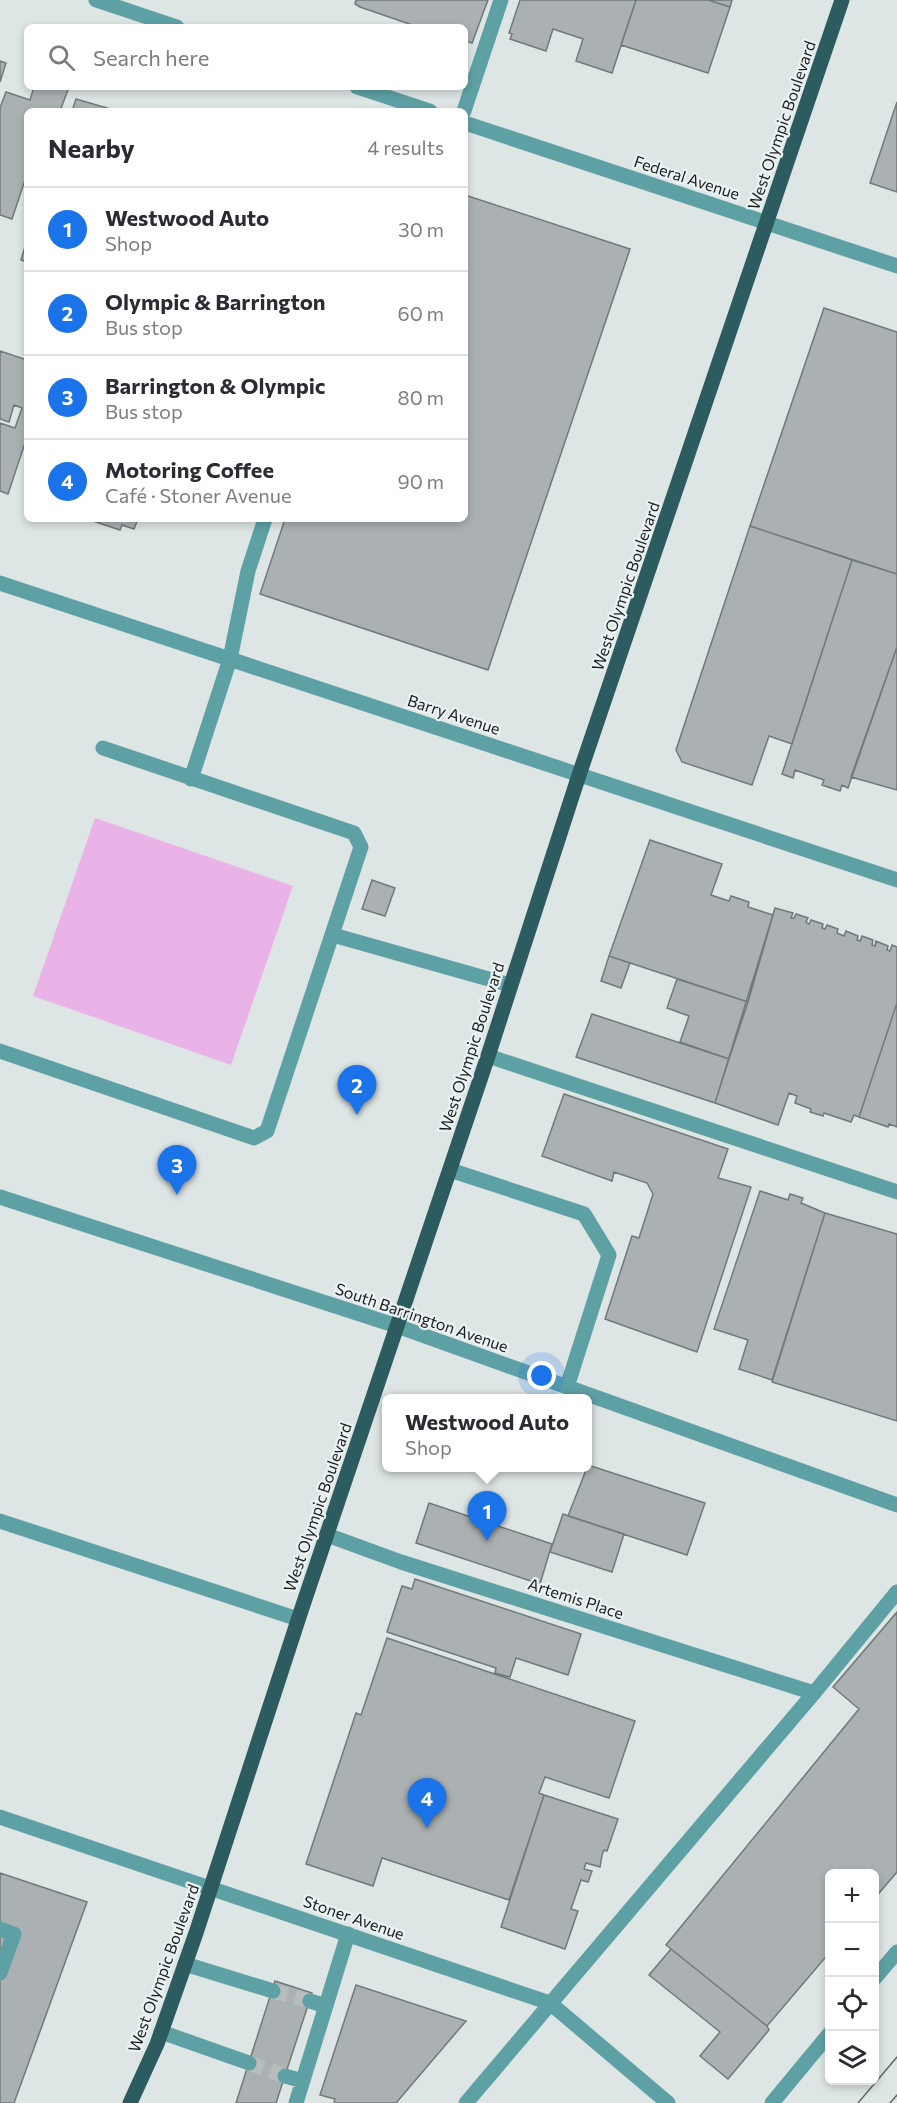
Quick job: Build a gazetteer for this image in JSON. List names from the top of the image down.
{
  "streets": {
    "main road": ["West Olympic Boulevard"],
    "street": [
      "Federal Avenue",
      "Barry Avenue",
      "South Barrington Avenue",
      "Artemis Place",
      "Stoner Avenue"
    ]
  },
  "crossings": [
    ["West Olympic Boulevard", "Federal Avenue"],
    ["West Olympic Boulevard", "Barry Avenue"],
    ["West Olympic Boulevard", "South Barrington Avenue"],
    ["West Olympic Boulevard", "Artemis Place"],
    ["West Olympic Boulevard", "Stoner Avenue"]
  ],
  "page": {
    "search": "Search here",
    "heading": ["Nearby", "4 results"],
    "list": [
      {
        "mark": "1",
        "name": "Westwood Auto",
        "note": "Shop",
        "value": "30 m"
      },
      {
        "mark": "2",
        "name": "Olympic & Barrington",
        "note": "Bus stop",
        "value": "60 m"
      },
      {
        "mark": "3",
        "name": "Barrington & Olympic",
        "note": "Bus stop",
        "value": "80 m"
      },
      {
        "mark": "4",
        "name": "Motoring Coffee",
        "note": "Café · Stoner Avenue",
        "value": "90 m"
      }
    ],
    "pins": [
      "2",
      "3",
      "1",
      "4"
    ],
    "popup": ["Westwood Auto", "Shop"],
    "map_buttons": ["+", "−"]
  }
}
